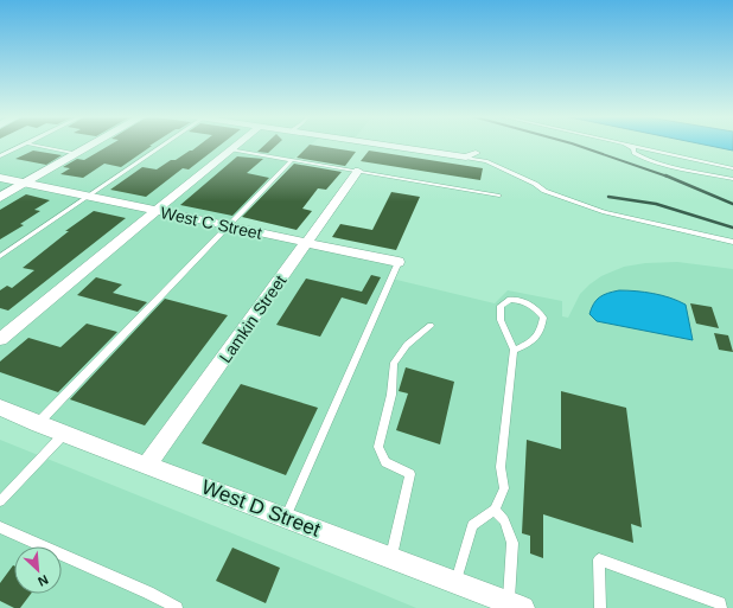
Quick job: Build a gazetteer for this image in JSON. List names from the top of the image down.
{
  "streets": {
    "street": ["West C Street", "Lamkin Street", "West D Street"]
  },
  "crossings": [
    ["West C Street", "Lamkin Street"],
    ["Lamkin Street", "West D Street"]
  ],
  "north": "bottom right"
}
